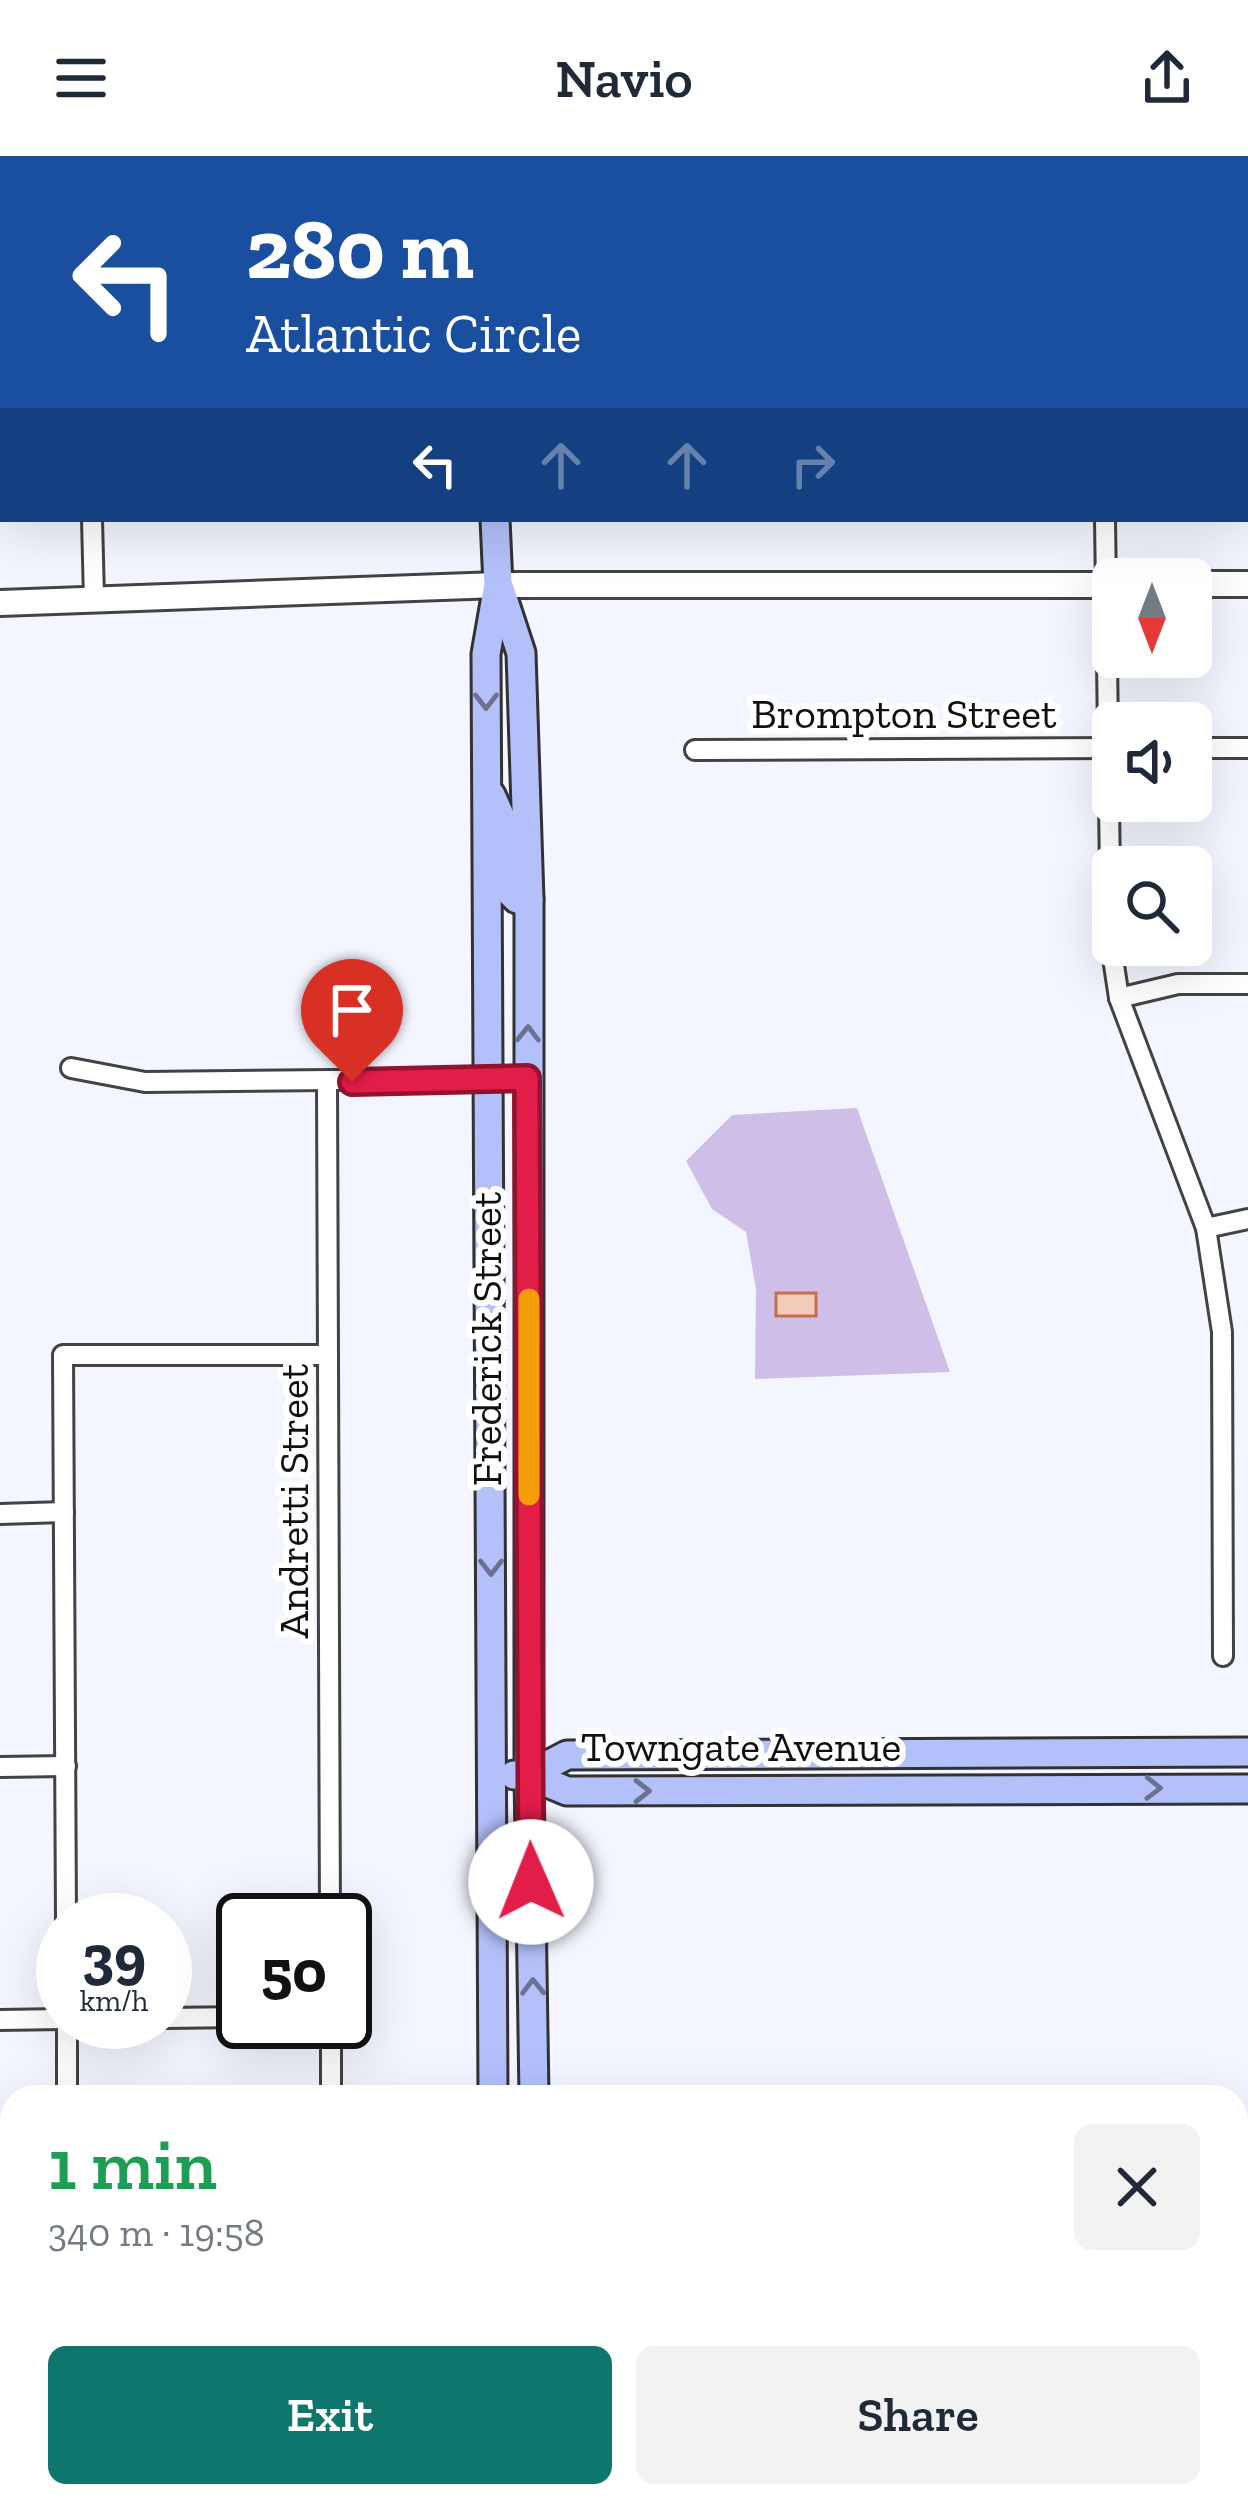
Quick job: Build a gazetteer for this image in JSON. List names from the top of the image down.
{
  "streets": {
    "main road": ["Frederick Street", "Towngate Avenue"],
    "street": ["Brompton Street", "Andretti Street"]
  },
  "crossings": [
    ["Frederick Street", "Towngate Avenue"]
  ],
  "north": "bottom",
  "page": {
    "header": "Navio",
    "turn": ["280 m", "Atlantic Circle"],
    "speed": "39 km/h",
    "limit": "50",
    "heading": ["1 min", "340 m · 19:58"],
    "buttons": ["Exit", "Share"]
  }
}
